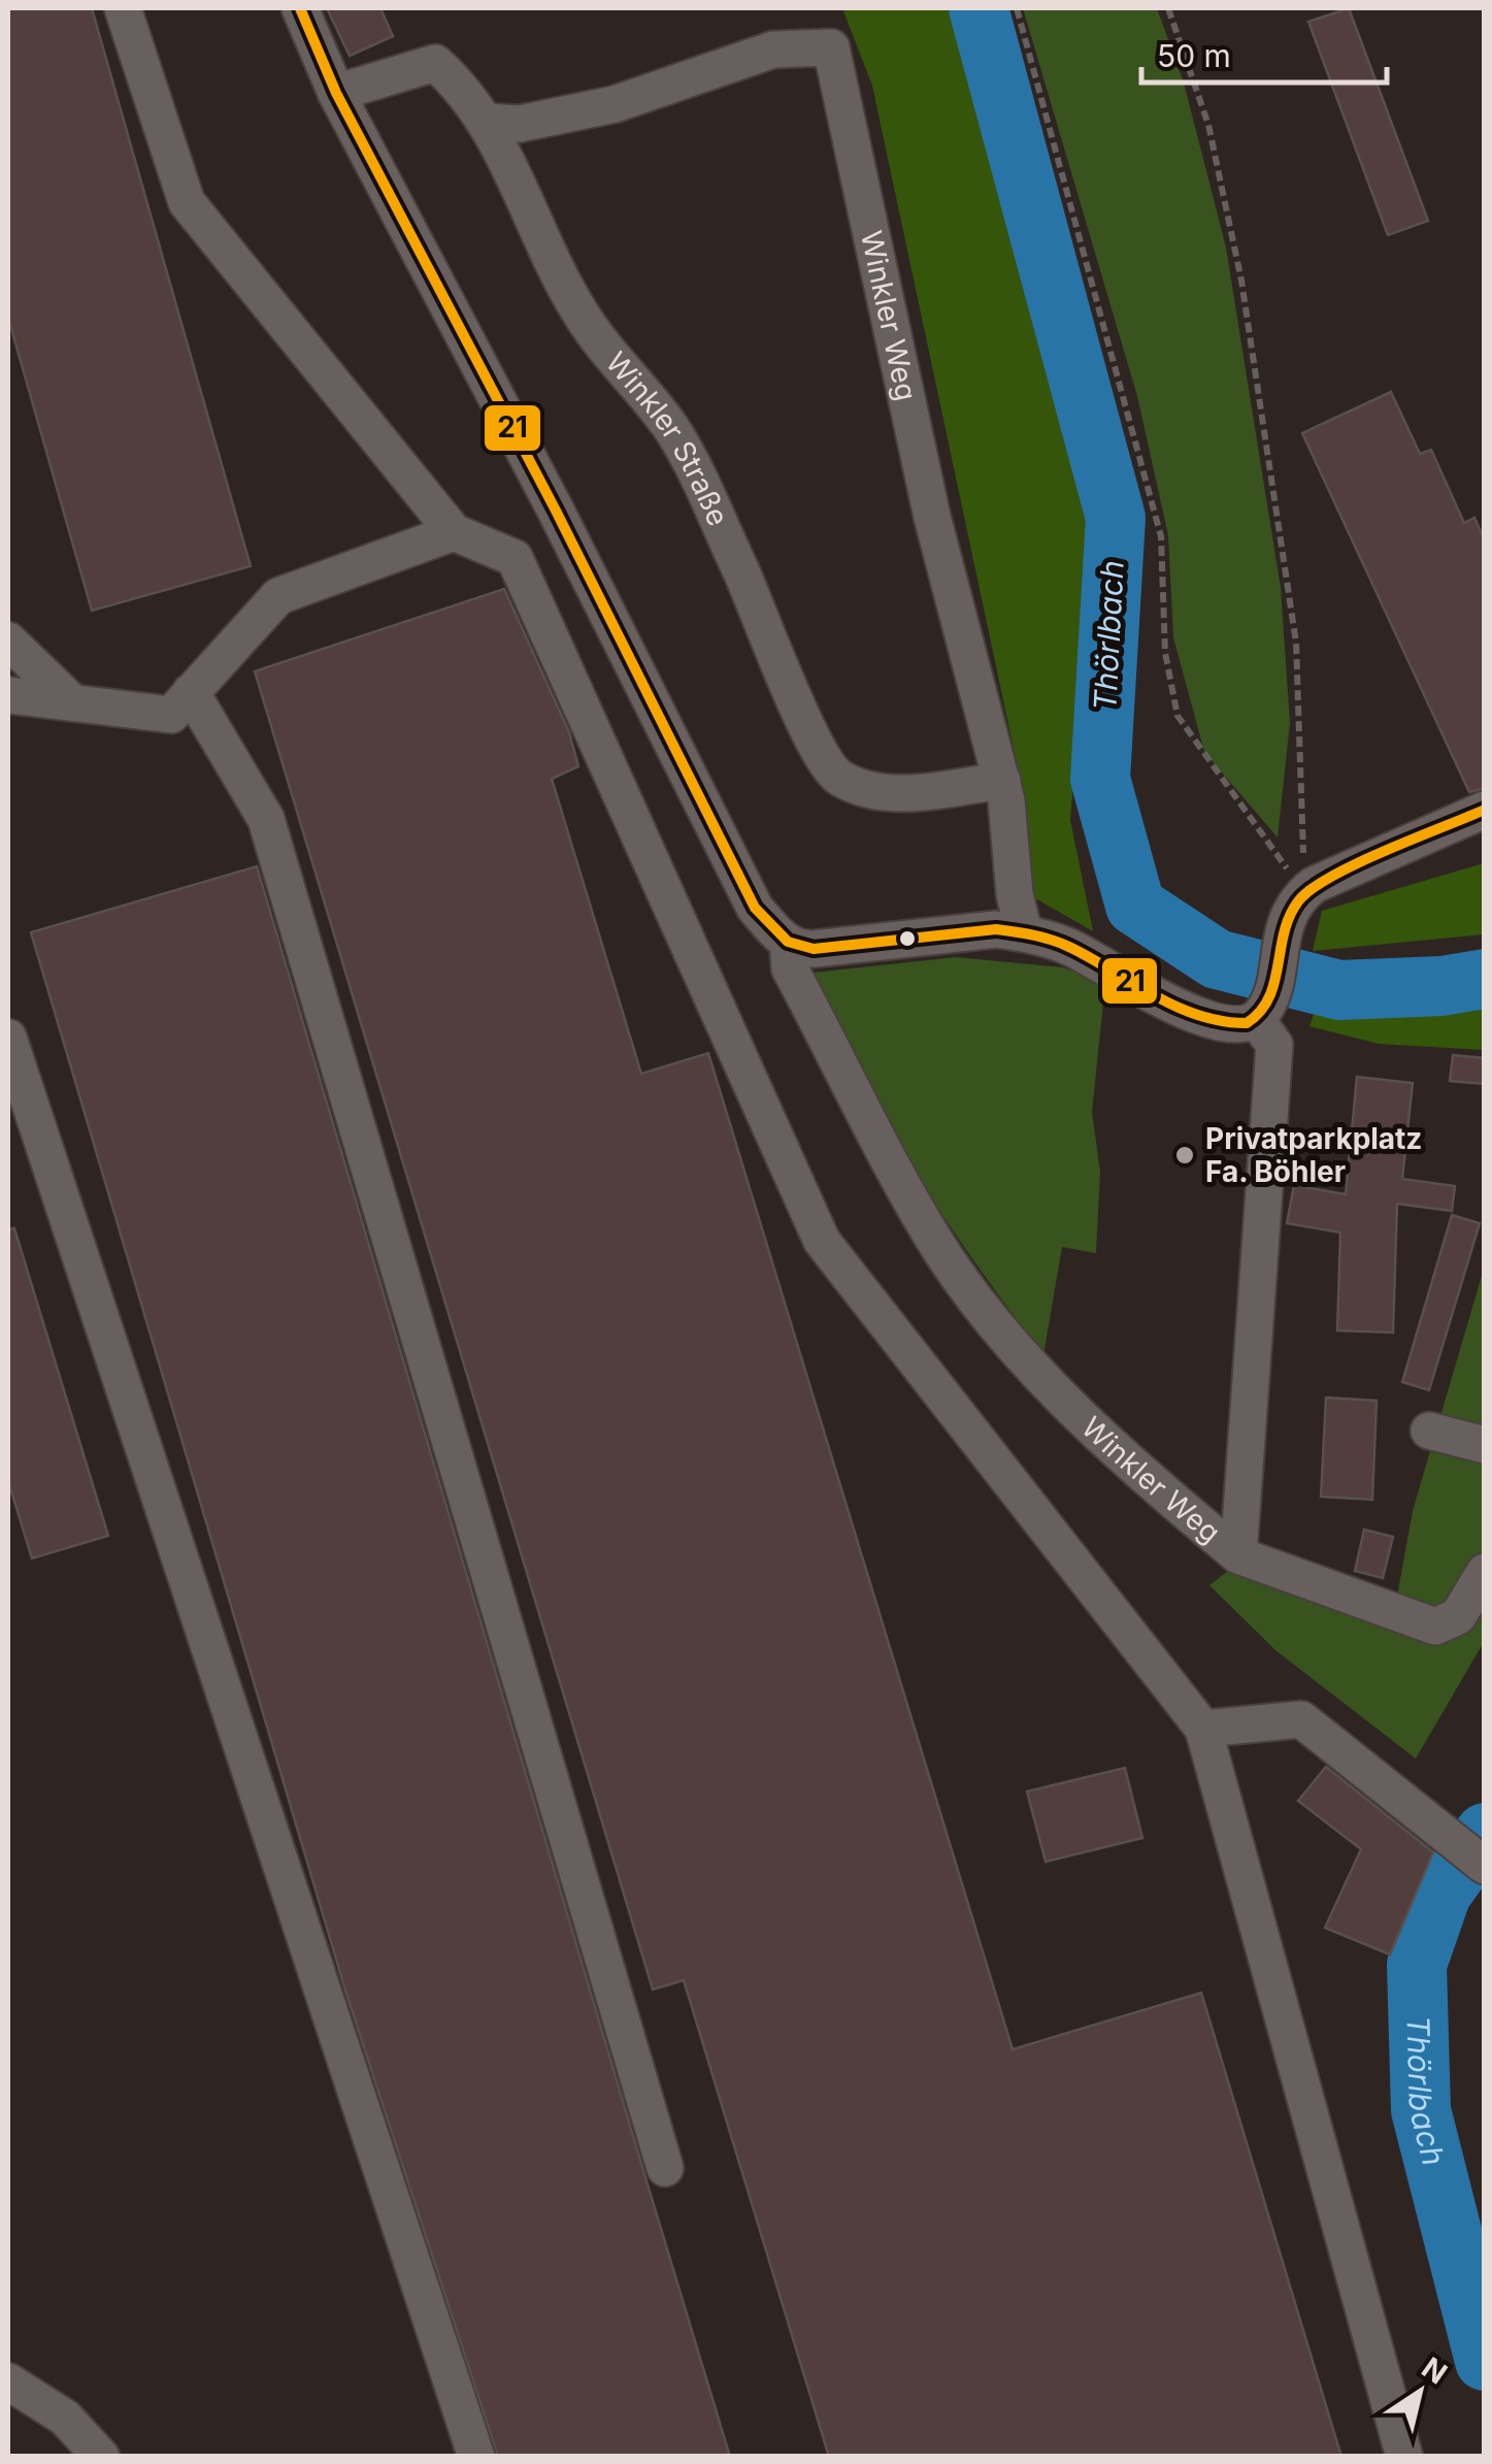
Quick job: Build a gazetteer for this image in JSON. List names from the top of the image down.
{
  "streets": {
    "street": ["Winkler Weg", "Winkler Straße"]
  },
  "crossings": [
    ["Winkler Weg", "Winkler Straße"]
  ],
  "water": ["Thörlbach"],
  "places": ["Privatparkplatz Fa. Böhler"],
  "lines": ["transit line 21"],
  "scale_bar": "50 m",
  "north": "top right"
}
